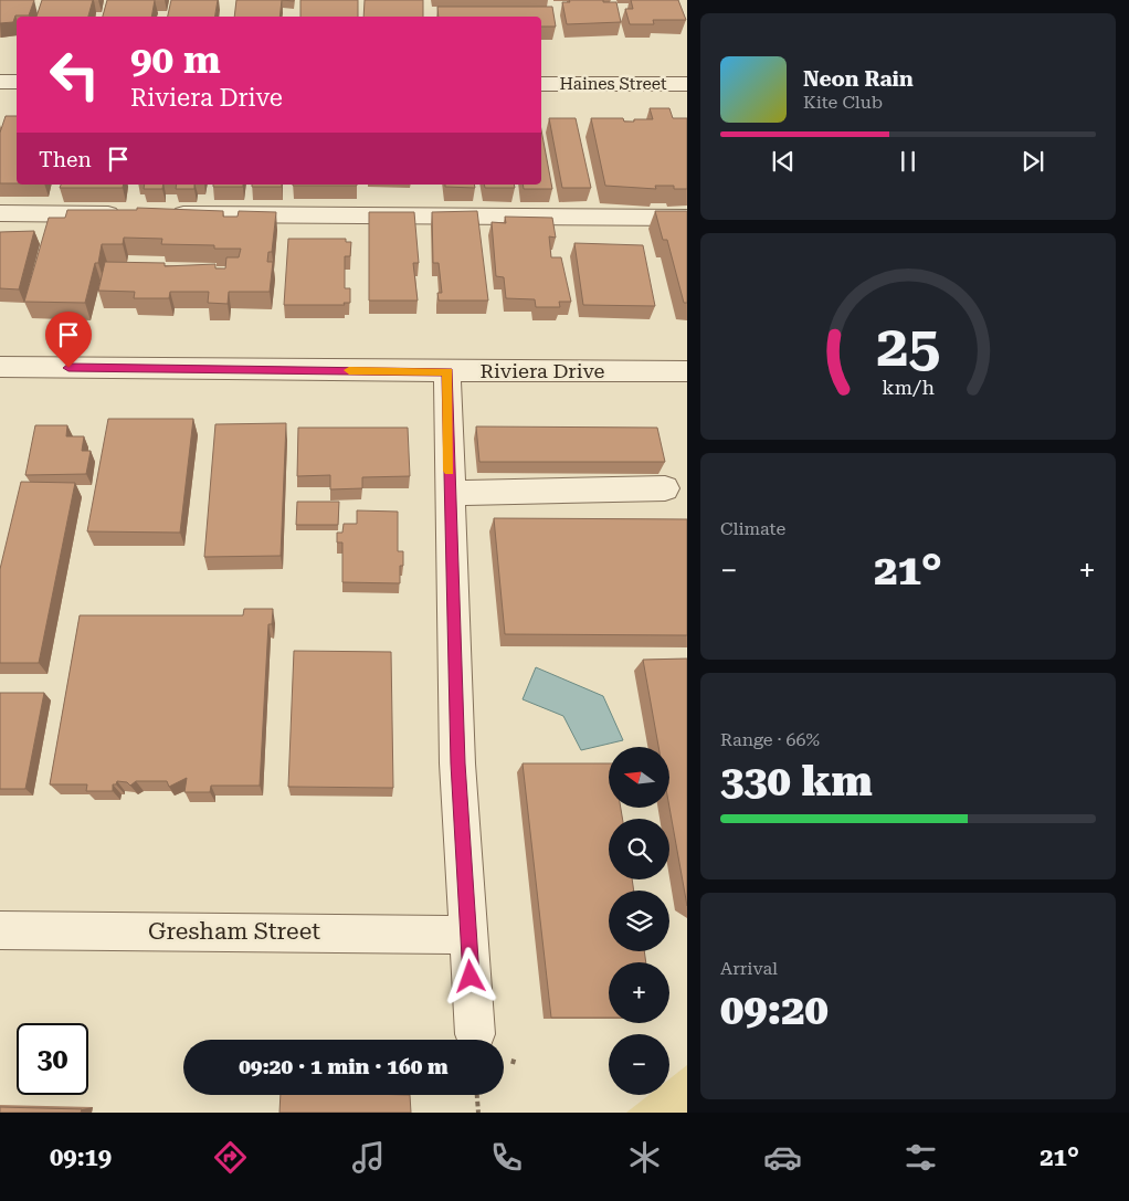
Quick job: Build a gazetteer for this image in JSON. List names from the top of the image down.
{
  "streets": {
    "street": ["Haines Street", "Riviera Drive", "Gresham Street"]
  },
  "north": "left",
  "page": {
    "turn": ["90 m", "Riviera Drive"],
    "song": ["Neon Rain", "Kite Club"],
    "then": "Then",
    "tile": [
      "Climate",
      ["Range · 66%", "330 km"],
      ["Arrival", "09:20"]
    ],
    "heat": ["−", "21°", "+"],
    "map_buttons": ["+", "−"],
    "limit": "30",
    "trip": "09:20 · 1 min · 160 m",
    "tabs": ["09:19", "21°"],
    "gauge": ["25", "km/h"]
  }
}
